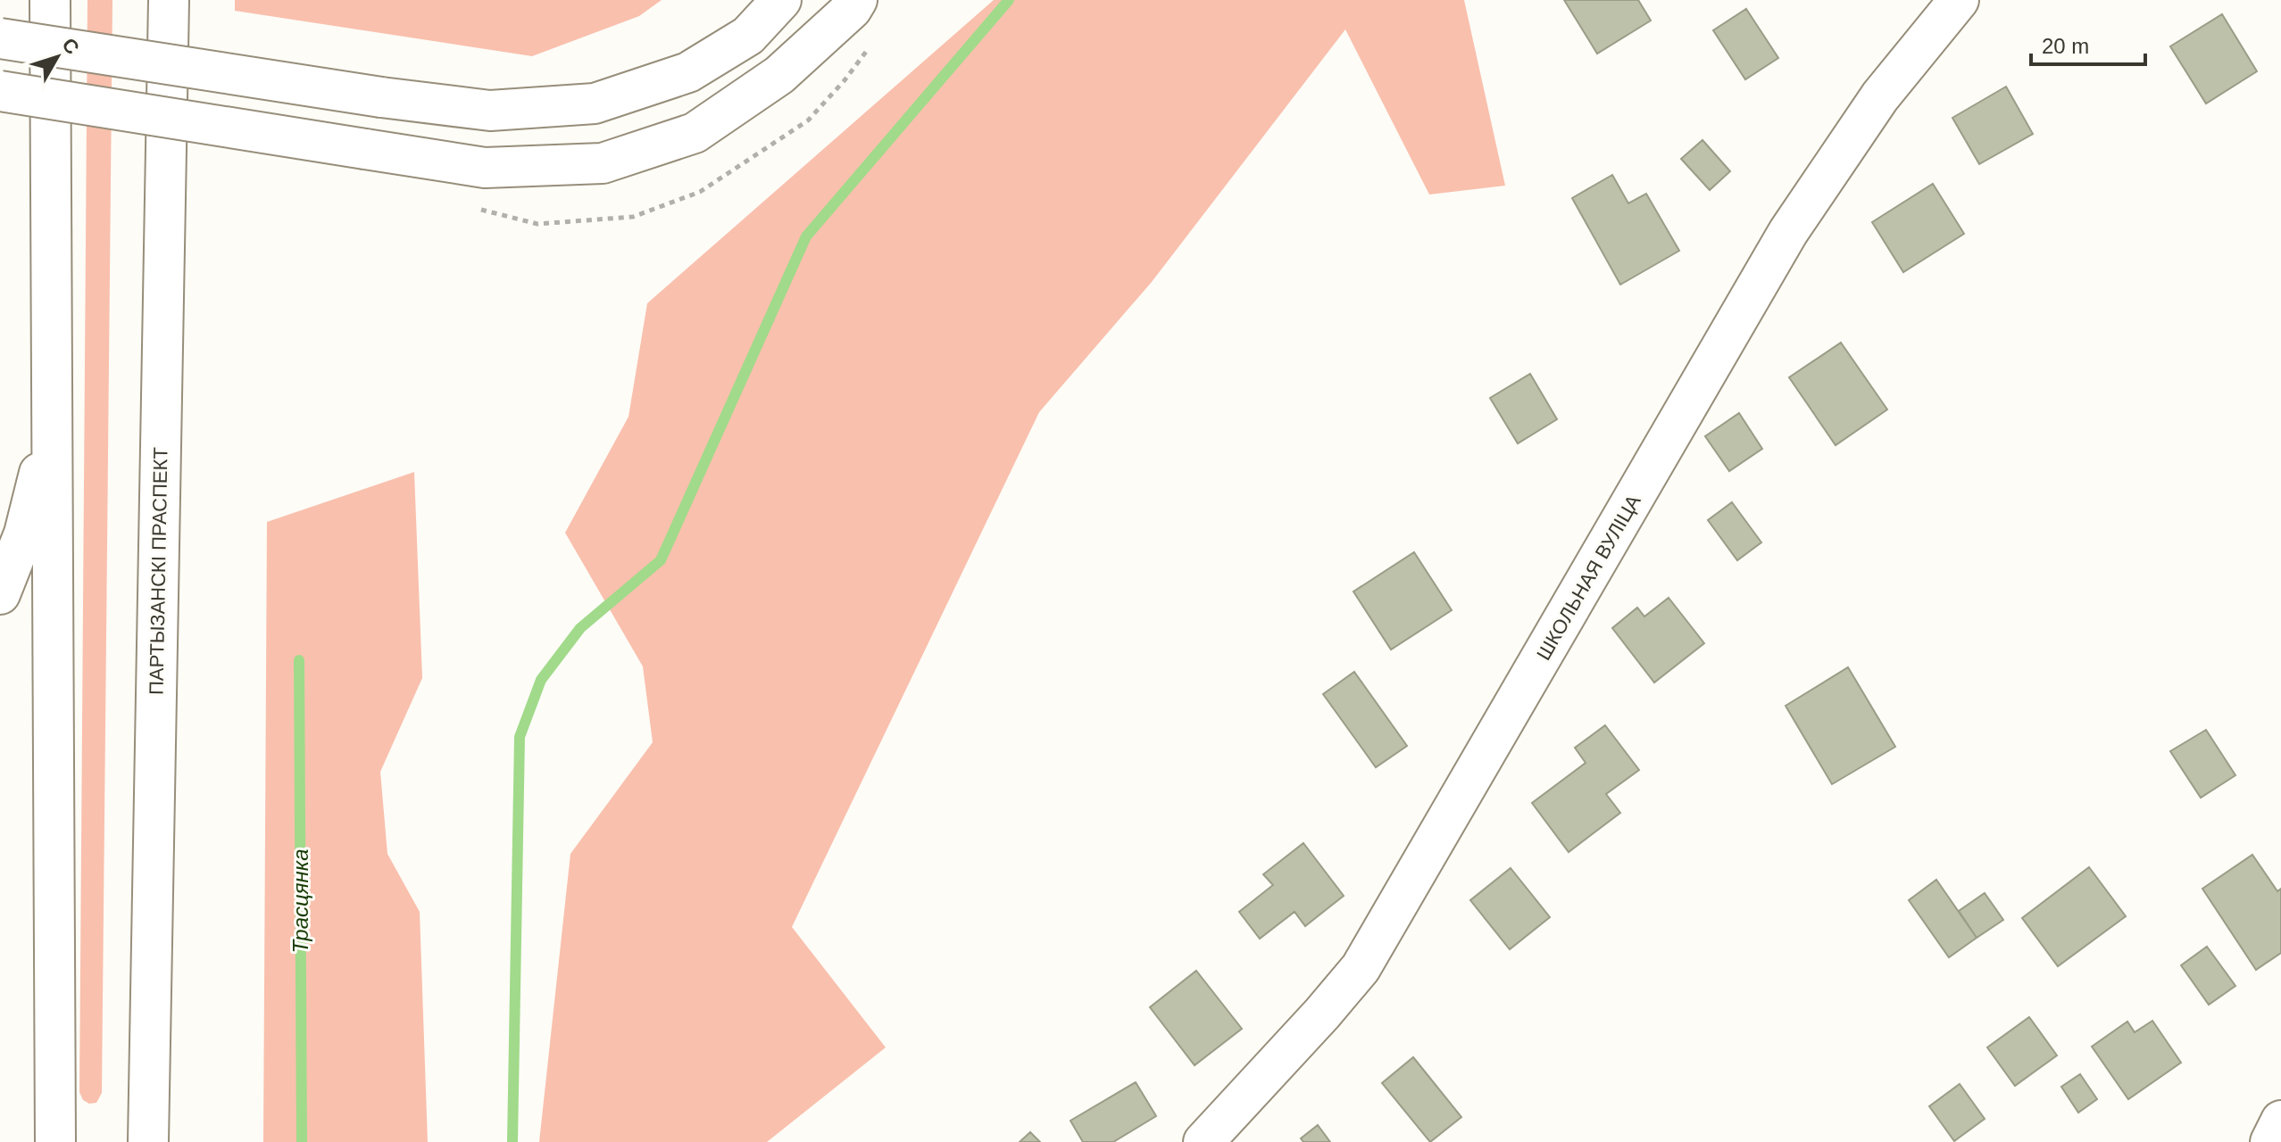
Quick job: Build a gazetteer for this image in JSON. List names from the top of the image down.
{
  "streets": {
    "main road": ["ПАРТЫЗАНСКІ ПРАСПЕКТ", "ШКОЛЬНАЯ ВУЛІЦА"]
  },
  "water": ["Трасцянка"],
  "scale_bar": "20 m",
  "north": "top right"
}
